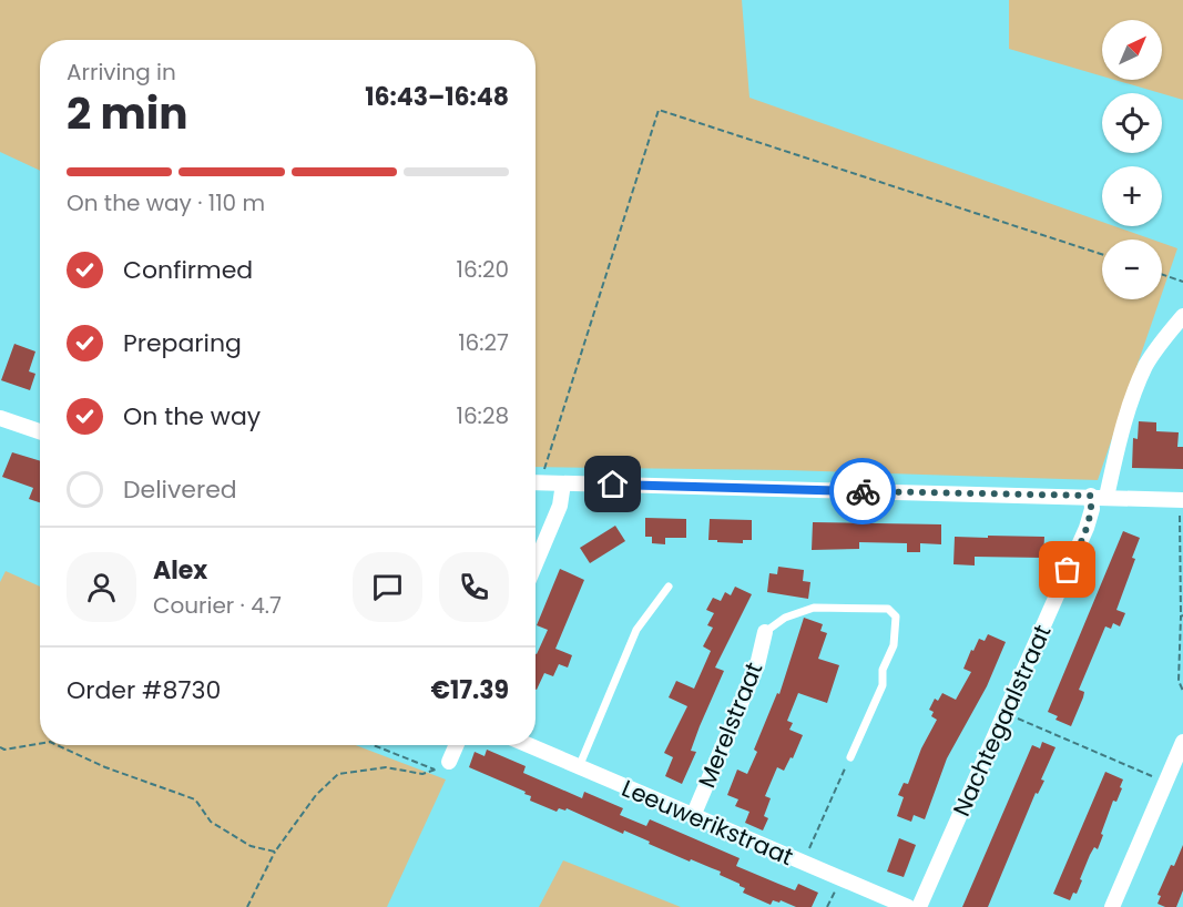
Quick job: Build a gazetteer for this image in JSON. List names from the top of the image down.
{
  "streets": {
    "street": ["Nachtegaalstraat", "Merelstraat", "Leeuwerikstraat"]
  },
  "crossings": [
    ["Merelstraat", "Leeuwerikstraat"]
  ],
  "north": "top right",
  "page": {
    "map_buttons": ["+", "−"],
    "heading": ["2 min", "Arriving in", "16:43–16:48"],
    "panel": [
      "Alex",
      "Courier · 4.7",
      "Order #8730",
      "€17.39"
    ],
    "bar": "On the way · 110 m",
    "list": [
      ["Confirmed", "16:20"],
      ["Preparing", "16:27"],
      ["On the way", "16:28"],
      "Delivered"
    ]
  }
}
